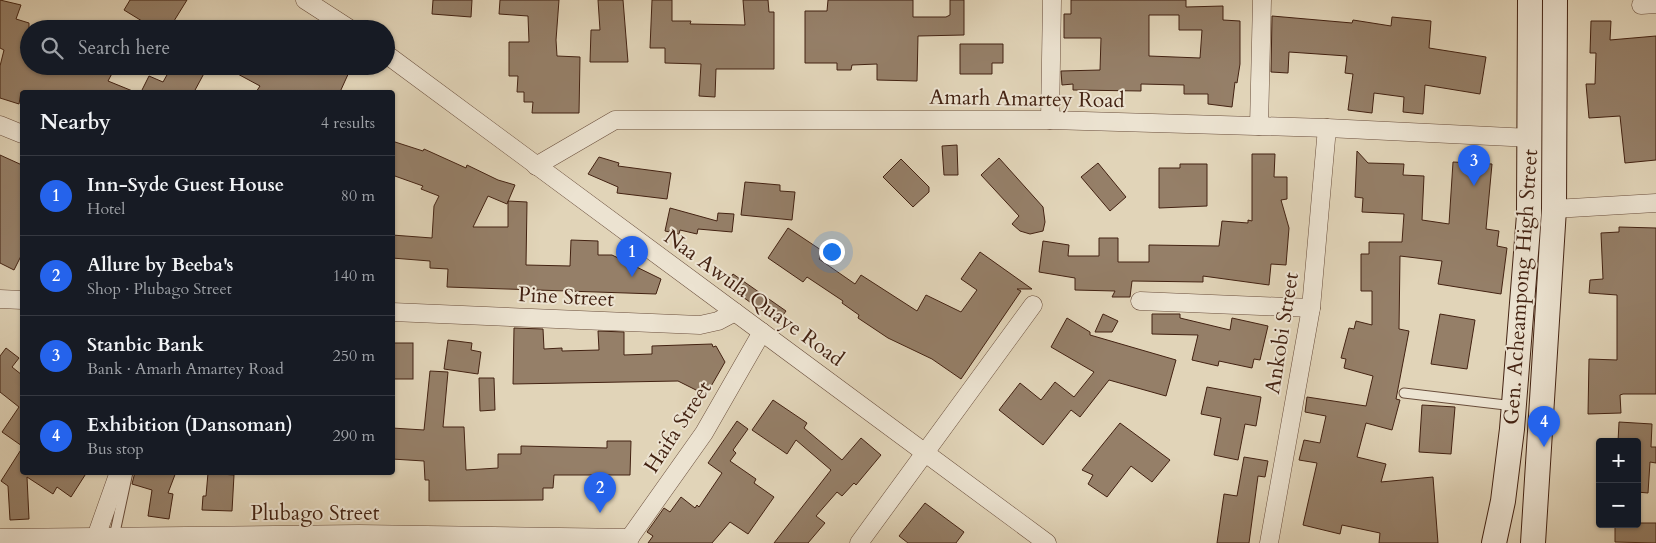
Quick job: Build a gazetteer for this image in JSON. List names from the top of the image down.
{
  "streets": {
    "main road": ["Gen. Acheampong High Street"],
    "street": [
      "Amarh Amartey Road",
      "Pine Street",
      "Naa Awula Quaye Road",
      "Ankobi Street",
      "Haifa Street",
      "Plubago Street"
    ]
  },
  "crossings": [
    ["Amarh Amartey Road", "Gen. Acheampong High Street"],
    ["Amarh Amartey Road", "Naa Awula Quaye Road"],
    ["Amarh Amartey Road", "Ankobi Street"],
    ["Pine Street", "Naa Awula Quaye Road"],
    ["Naa Awula Quaye Road", "Haifa Street"],
    ["Haifa Street", "Plubago Street"]
  ],
  "page": {
    "search": "Search here",
    "heading": ["Nearby", "4 results"],
    "pins": [
      "3",
      "1",
      "4",
      "2"
    ],
    "list": [
      {
        "mark": "1",
        "name": "Inn-Syde Guest House",
        "note": "Hotel",
        "value": "80 m"
      },
      {
        "mark": "2",
        "name": "Allure by Beeba's",
        "note": "Shop · Plubago Street",
        "value": "140 m"
      },
      {
        "mark": "3",
        "name": "Stanbic Bank",
        "note": "Bank · Amarh Amartey Road",
        "value": "250 m"
      },
      {
        "mark": "4",
        "name": "Exhibition (Dansoman)",
        "note": "Bus stop",
        "value": "290 m"
      }
    ],
    "map_buttons": ["+", "−"]
  }
}
